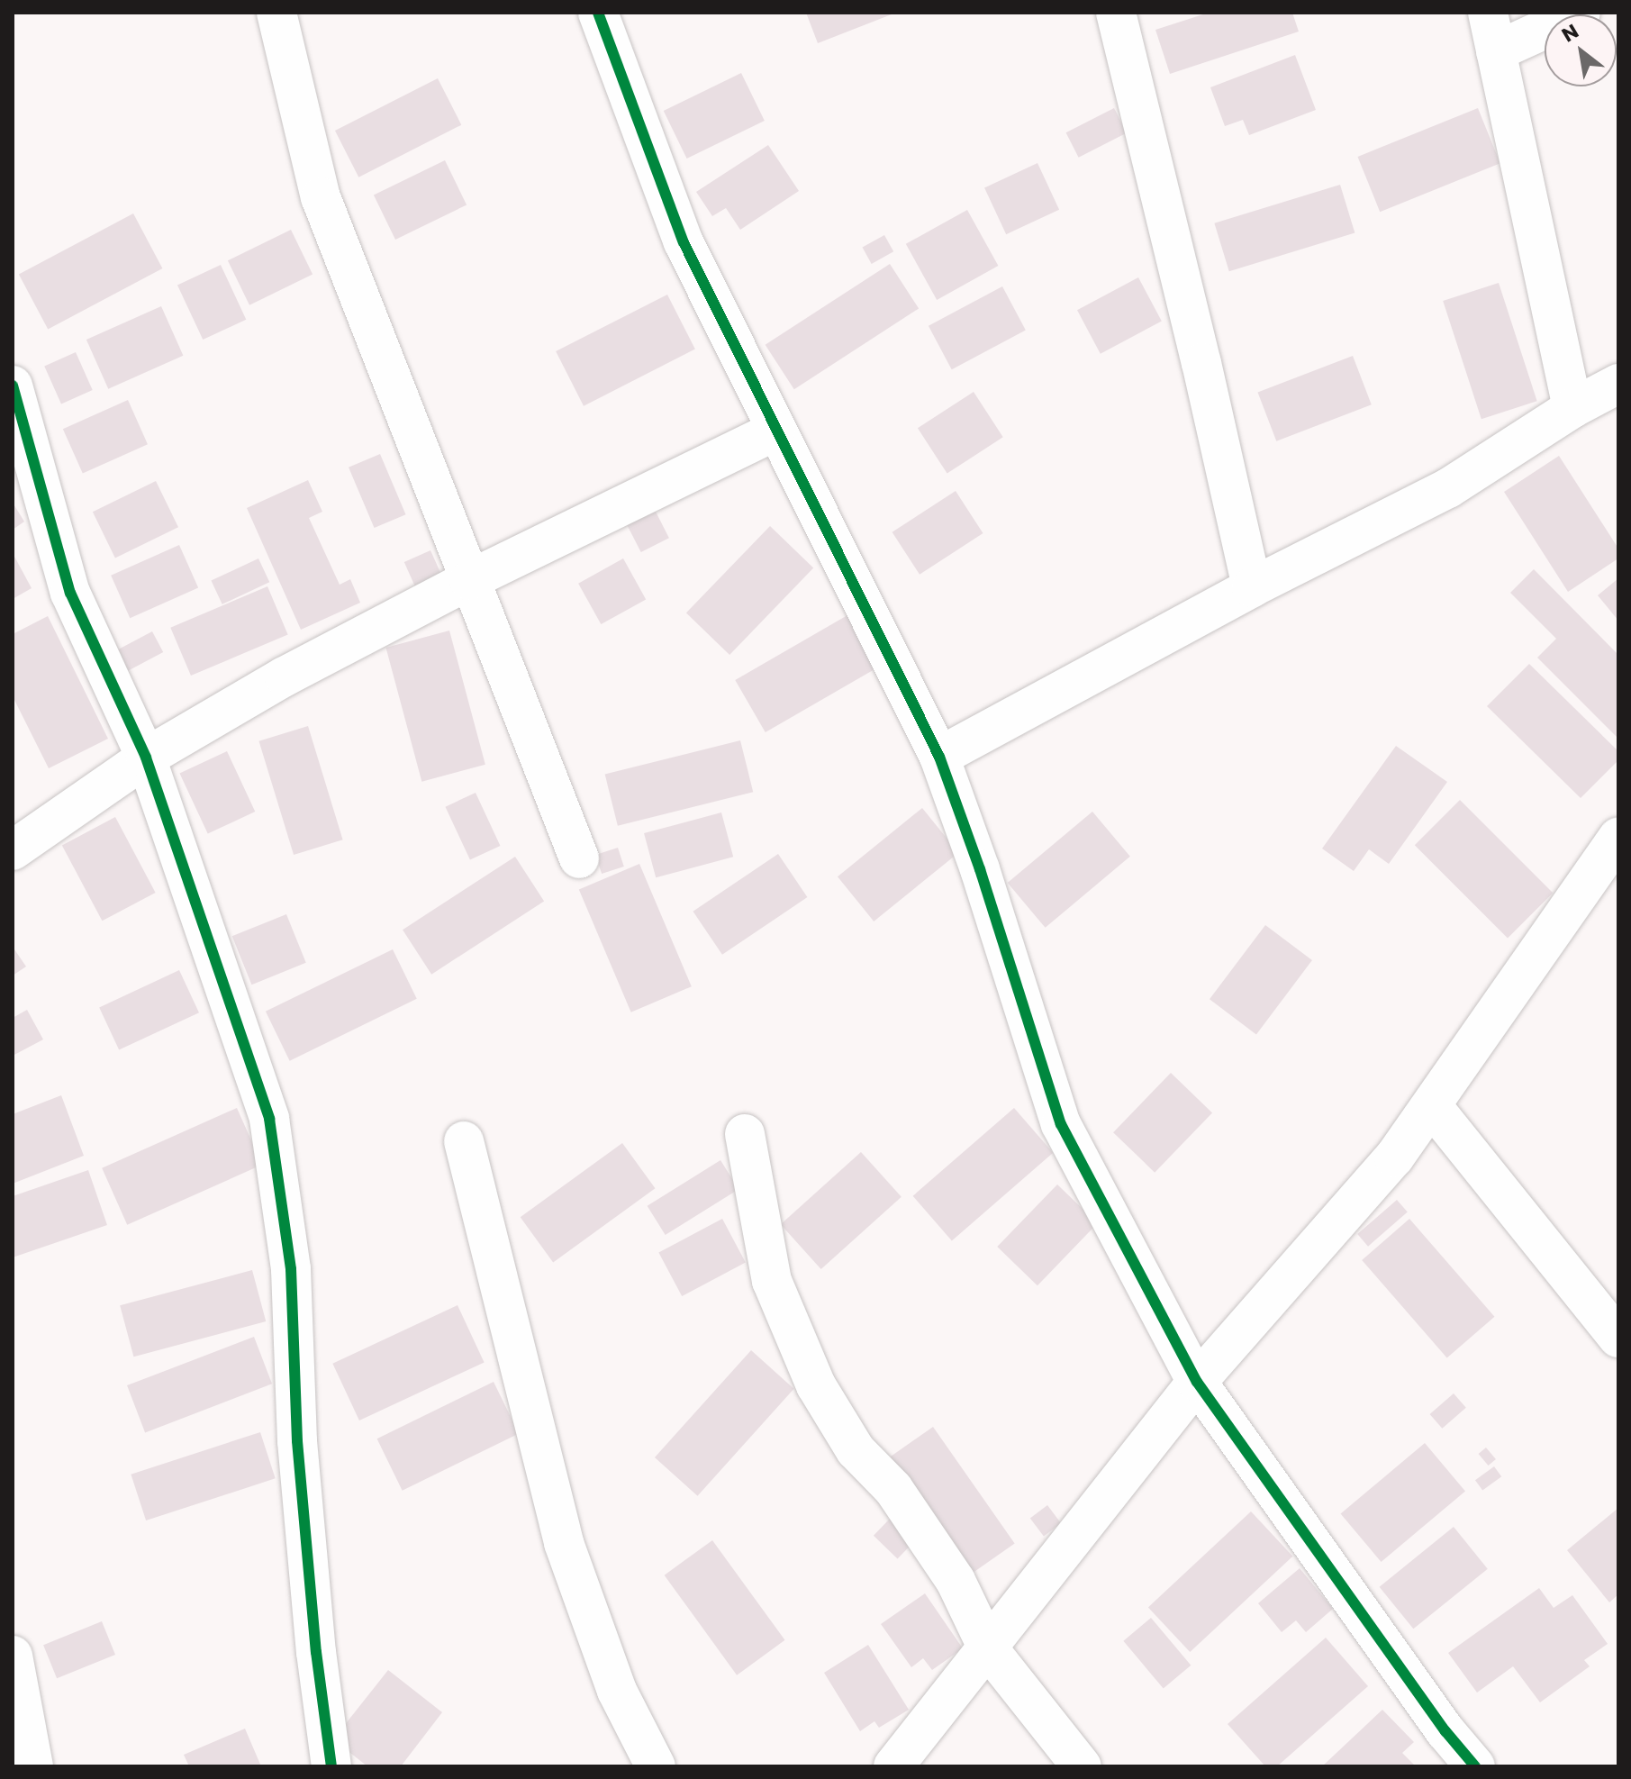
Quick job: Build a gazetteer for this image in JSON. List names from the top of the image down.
{
  "north": "top left"
}
